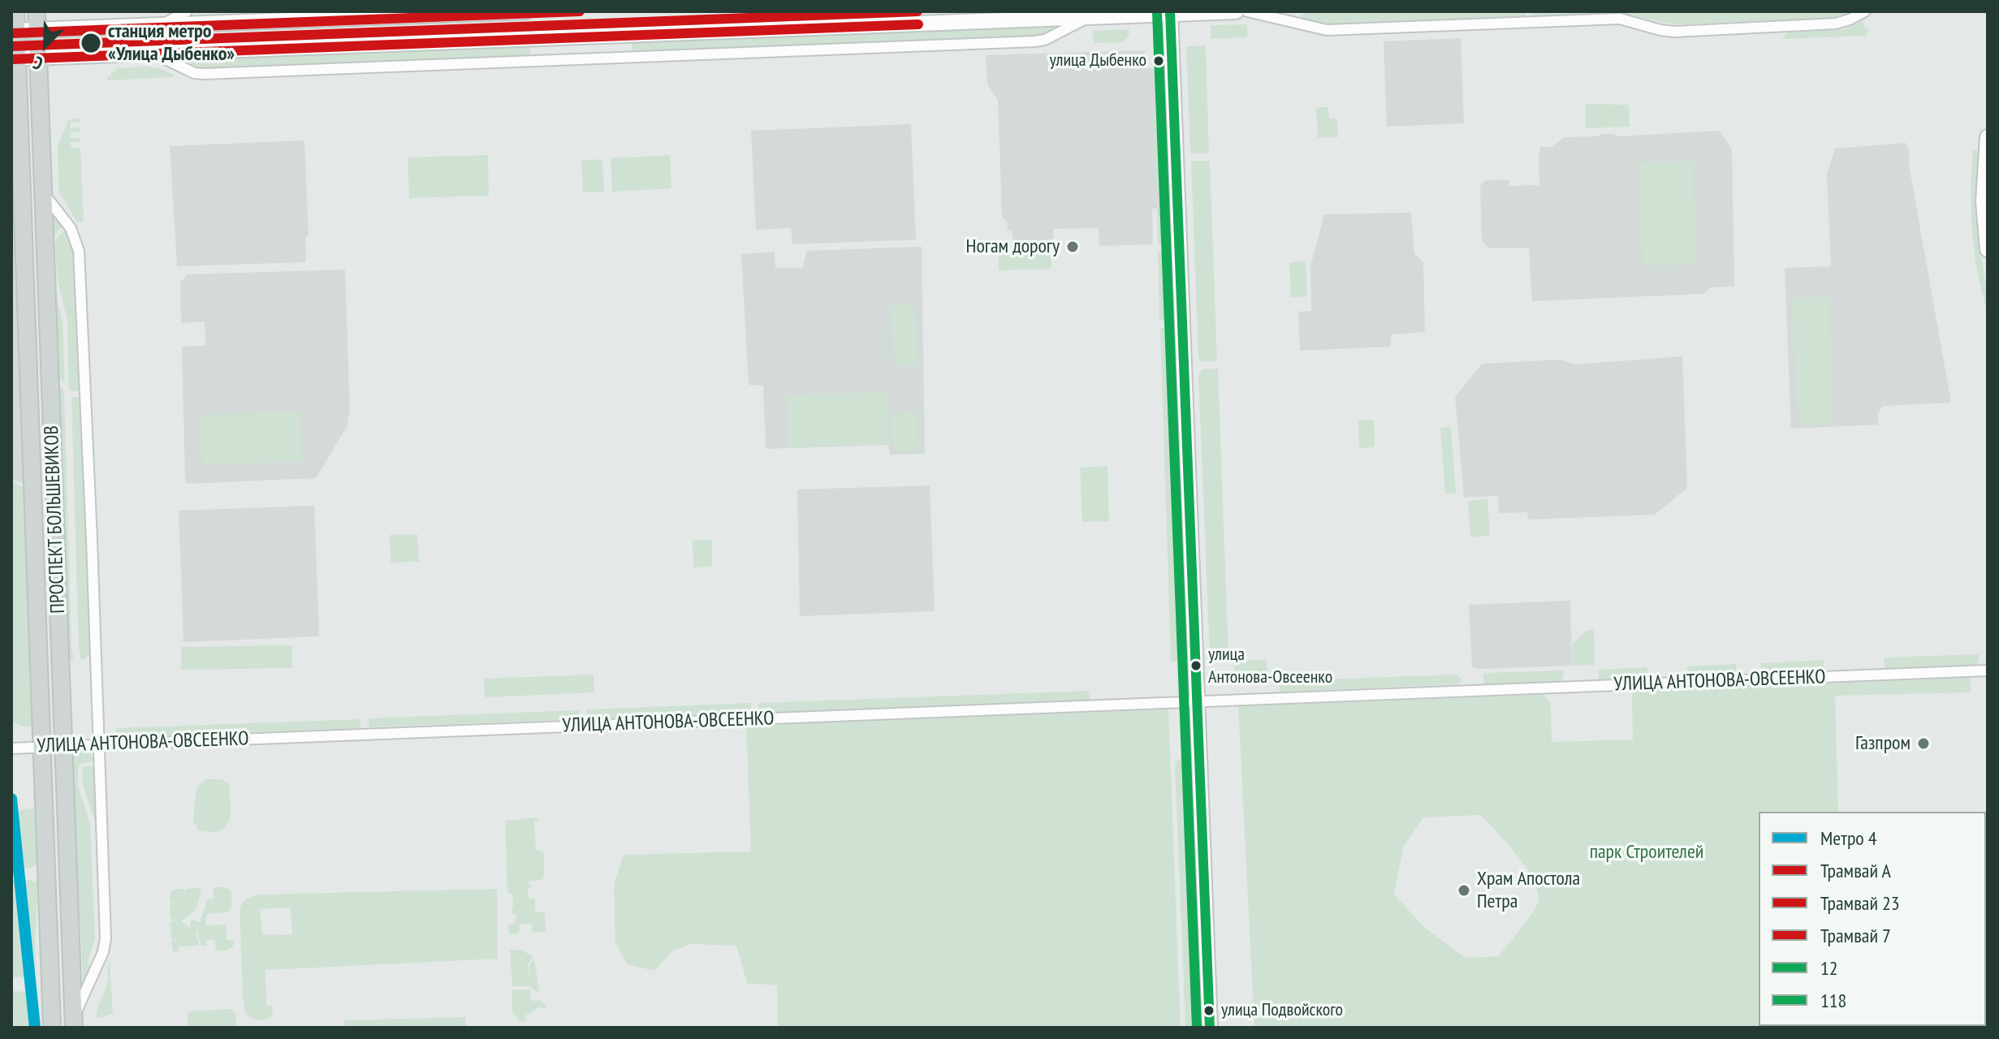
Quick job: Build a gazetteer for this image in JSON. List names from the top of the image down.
{
  "streets": {
    "main road": ["ПРОСПЕКТ БОЛЬШЕВИКОВ"],
    "street": ["УЛИЦА АНТОНОВА-ОВСЕЕНКО"]
  },
  "crossings": [
    ["ПРОСПЕКТ БОЛЬШЕВИКОВ", "УЛИЦА АНТОНОВА-ОВСЕЕНКО"]
  ],
  "parks": ["парк Строителей"],
  "places": [
    "станция метро «Улица Дыбенко»",
    "улица Дыбенко",
    "Ногам дорогу",
    "улица Антонова-Овсеенко",
    "Газпром",
    "Храм Апостола Петра",
    "улица Подвойского"
  ],
  "lines": [
    "tram line А",
    "tram line 7",
    "transit line 12",
    "transit line 118",
    "tram line 23",
    "metro line 4"
  ],
  "legend": [
    "Метро 4",
    "Трамвай А",
    "Трамвай 23",
    "Трамвай 7",
    "12",
    "118"
  ],
  "north": "bottom left"
}
